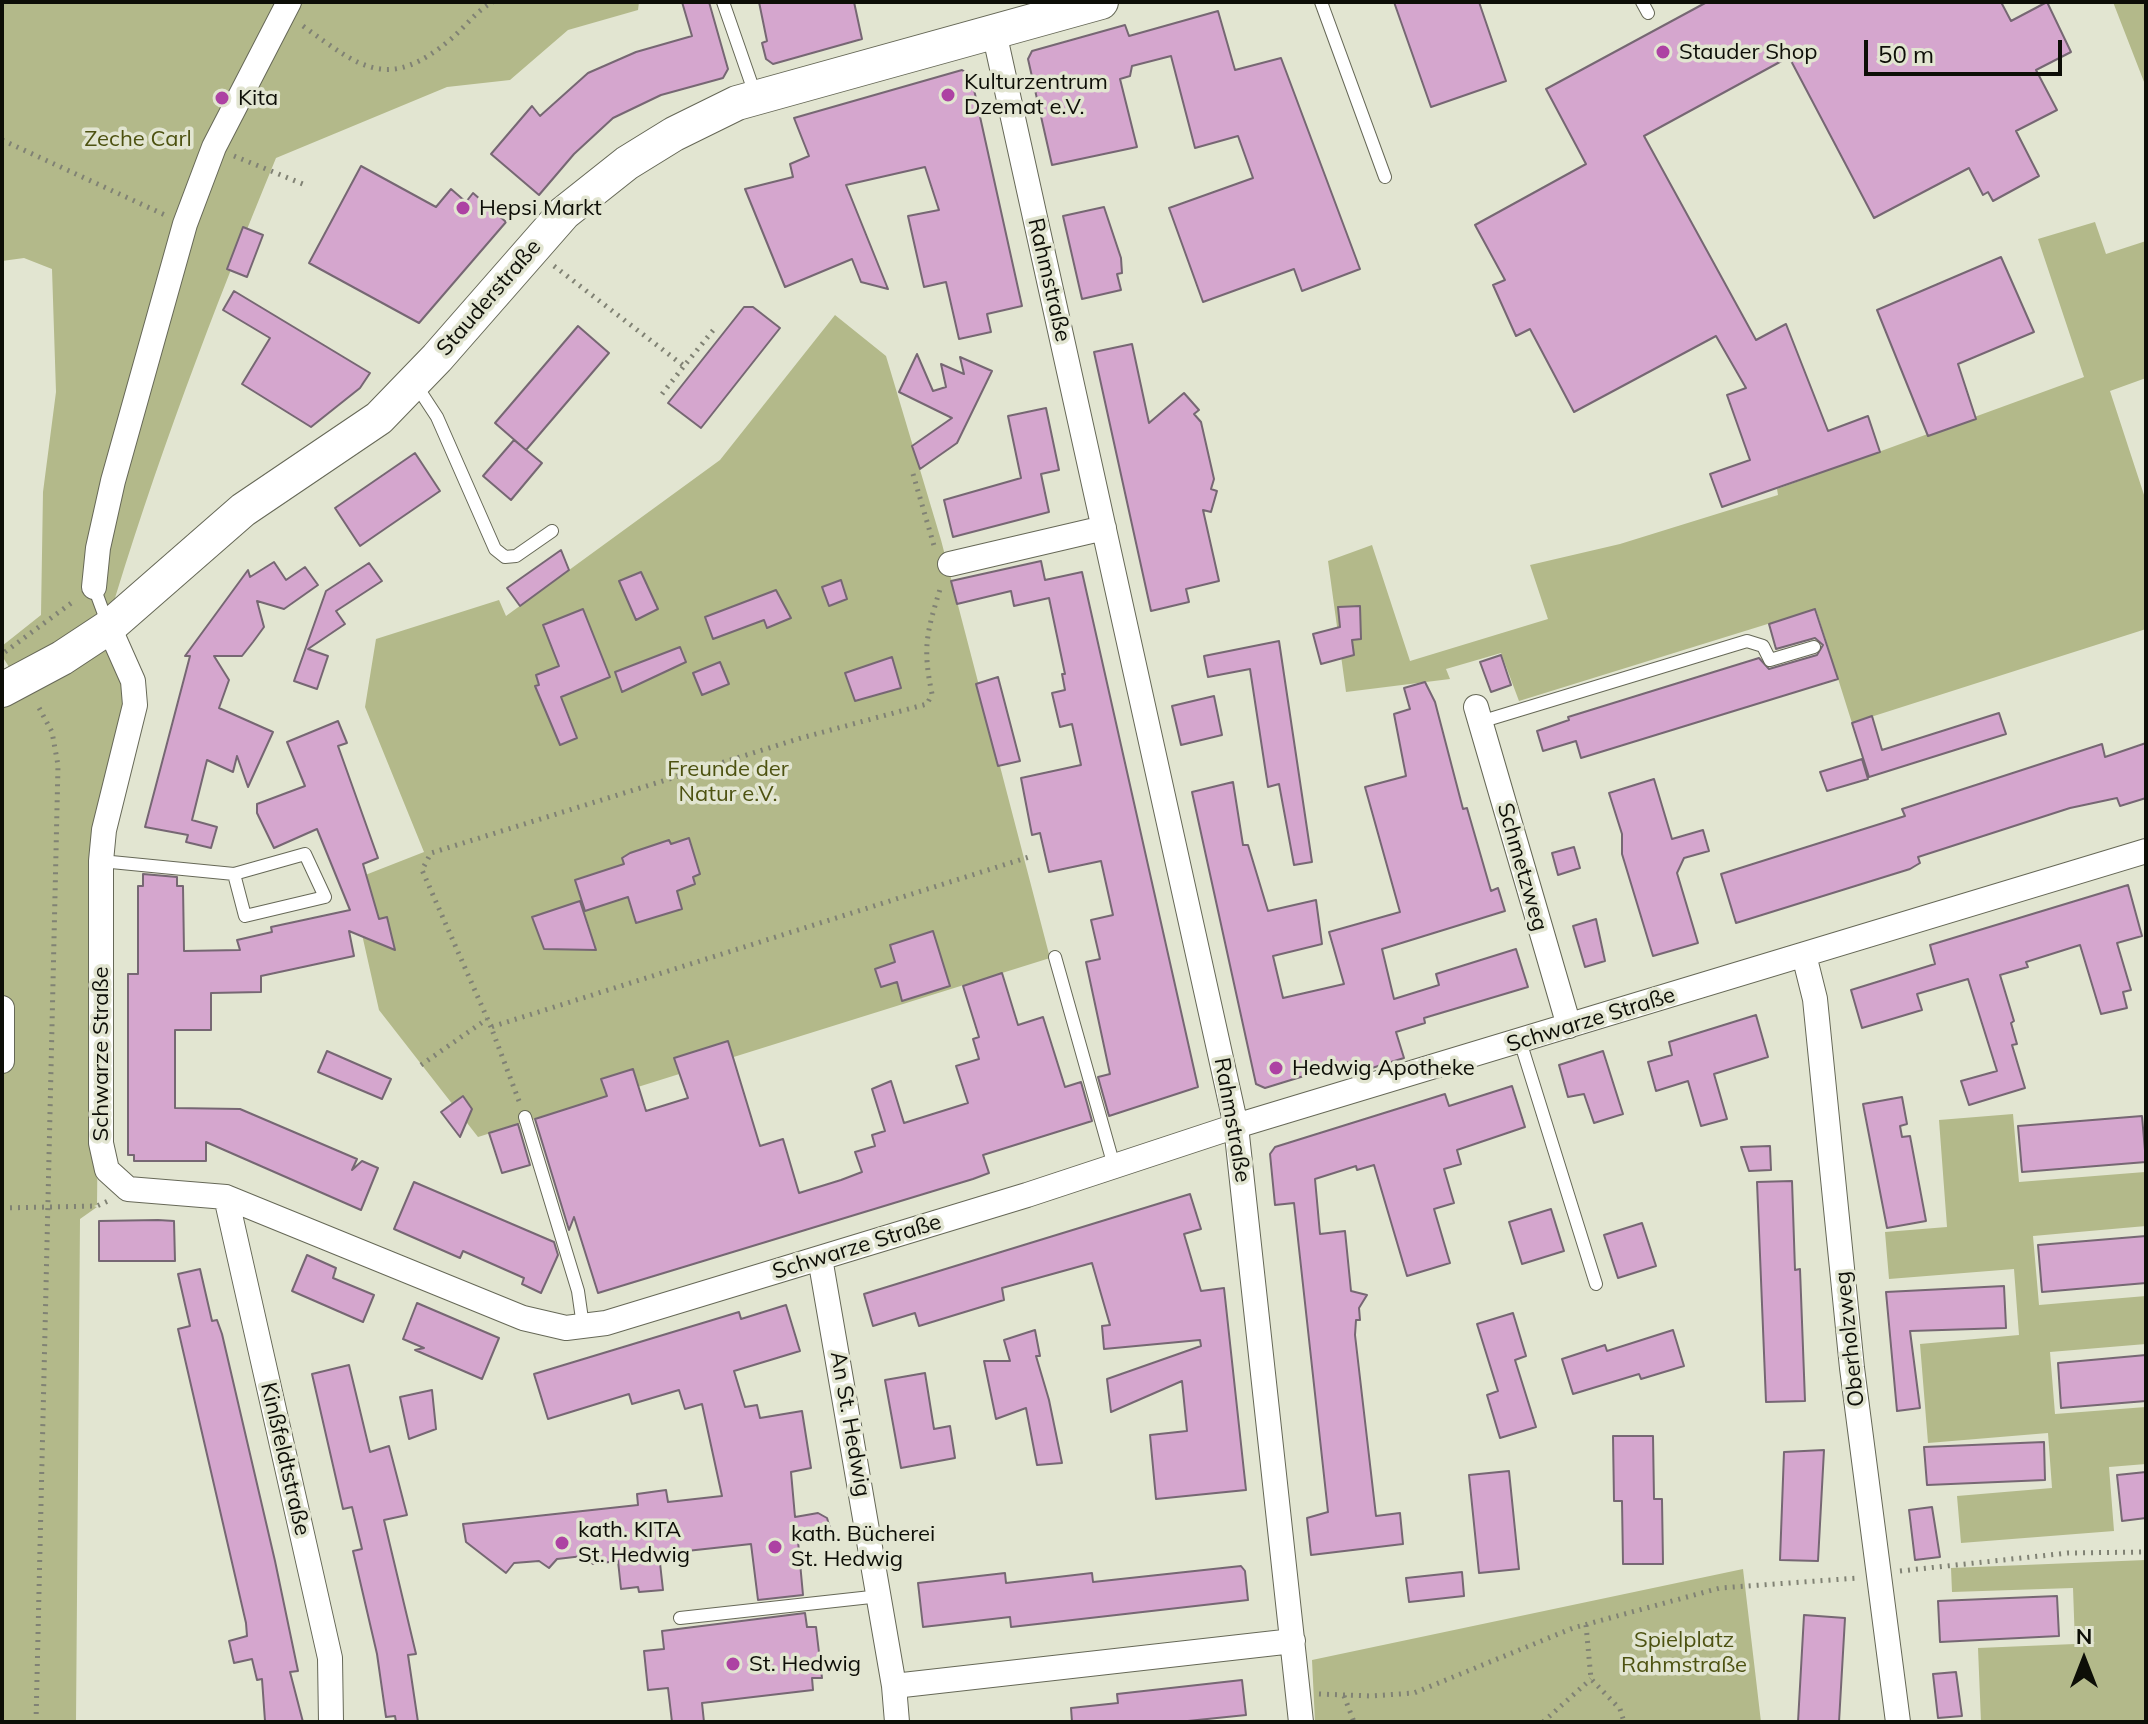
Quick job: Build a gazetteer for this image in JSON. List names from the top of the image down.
{
  "streets": {
    "main road": ["Stauderstraße"],
    "street": [
      "Rahmstraße",
      "Schmetzweg",
      "Schwarze Straße",
      "Oberholzweg",
      "An St. Hedwig",
      "Kinßfeldtstraße"
    ]
  },
  "crossings": [
    ["Rahmstraße", "Stauderstraße"],
    ["Rahmstraße", "Schwarze Straße"],
    ["Stauderstraße", "Schwarze Straße"],
    ["Schmetzweg", "Schwarze Straße"],
    ["Schwarze Straße", "Oberholzweg"],
    ["Schwarze Straße", "An St. Hedwig"],
    ["Schwarze Straße", "Kinßfeldtstraße"]
  ],
  "parks": ["Zeche Carl", "Freunde der Natur e.V.", "Spielplatz Rahmstraße"],
  "places": [
    "Stauder Shop",
    "Kulturzentrum Dzemat e.V.",
    "Kita",
    "Hepsi Markt",
    "Hedwig Apotheke",
    "kath. KITA St. Hedwig",
    "kath. Bücherei St. Hedwig",
    "St. Hedwig"
  ],
  "scale_bar": "50 m",
  "north": "top"
}
